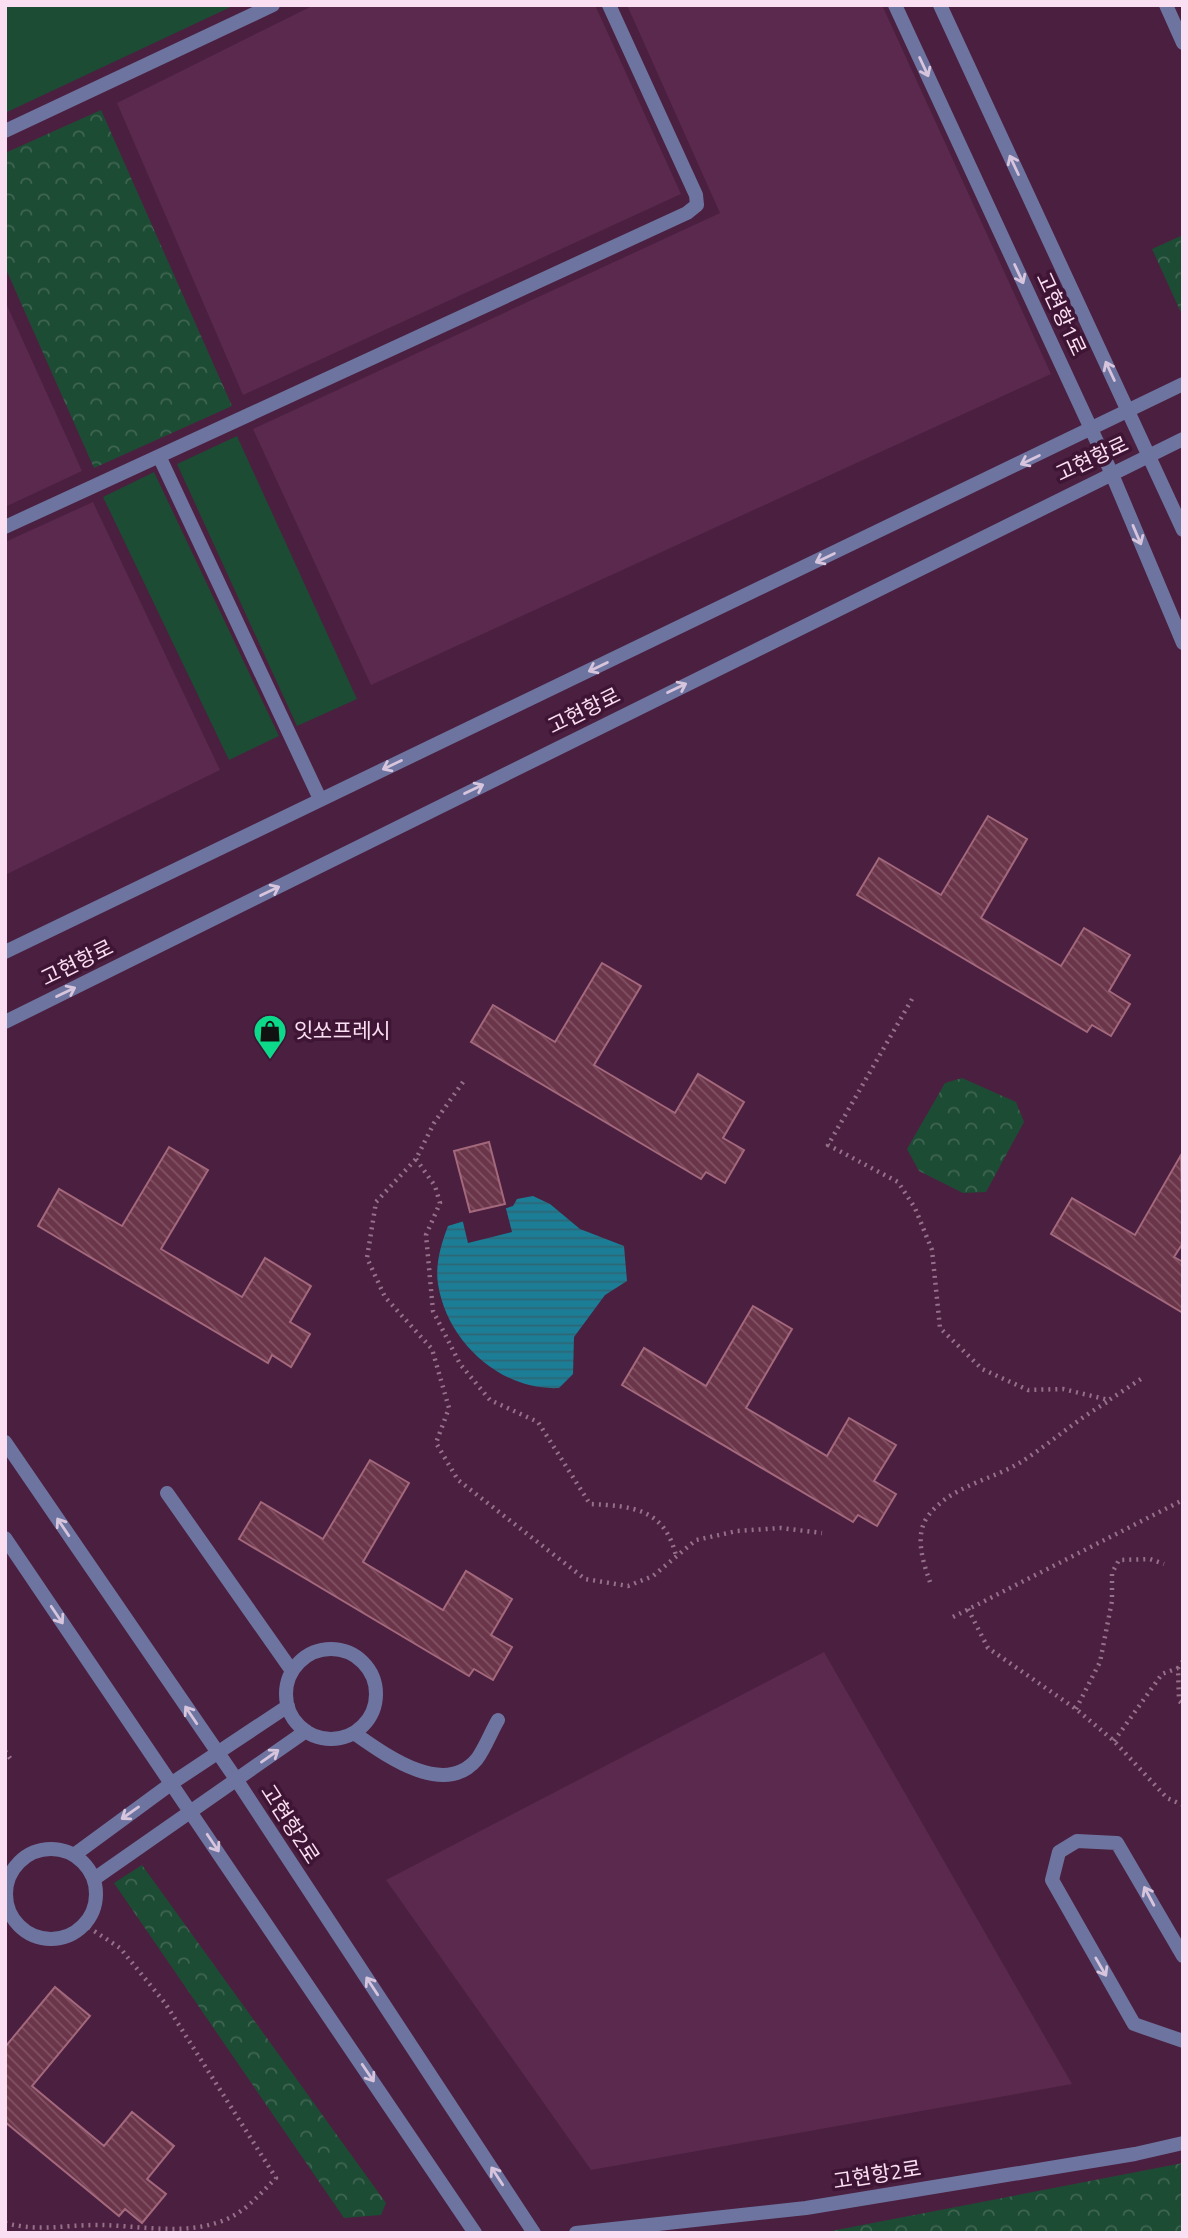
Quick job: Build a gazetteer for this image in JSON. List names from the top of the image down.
{
  "streets": {
    "street": ["고현항1로", "고현항로", "고현항2로"]
  },
  "crossings": [
    ["고현항1로", "고현항로"]
  ],
  "places": {
    "shop": ["잇쏘프레시"]
  }
}
